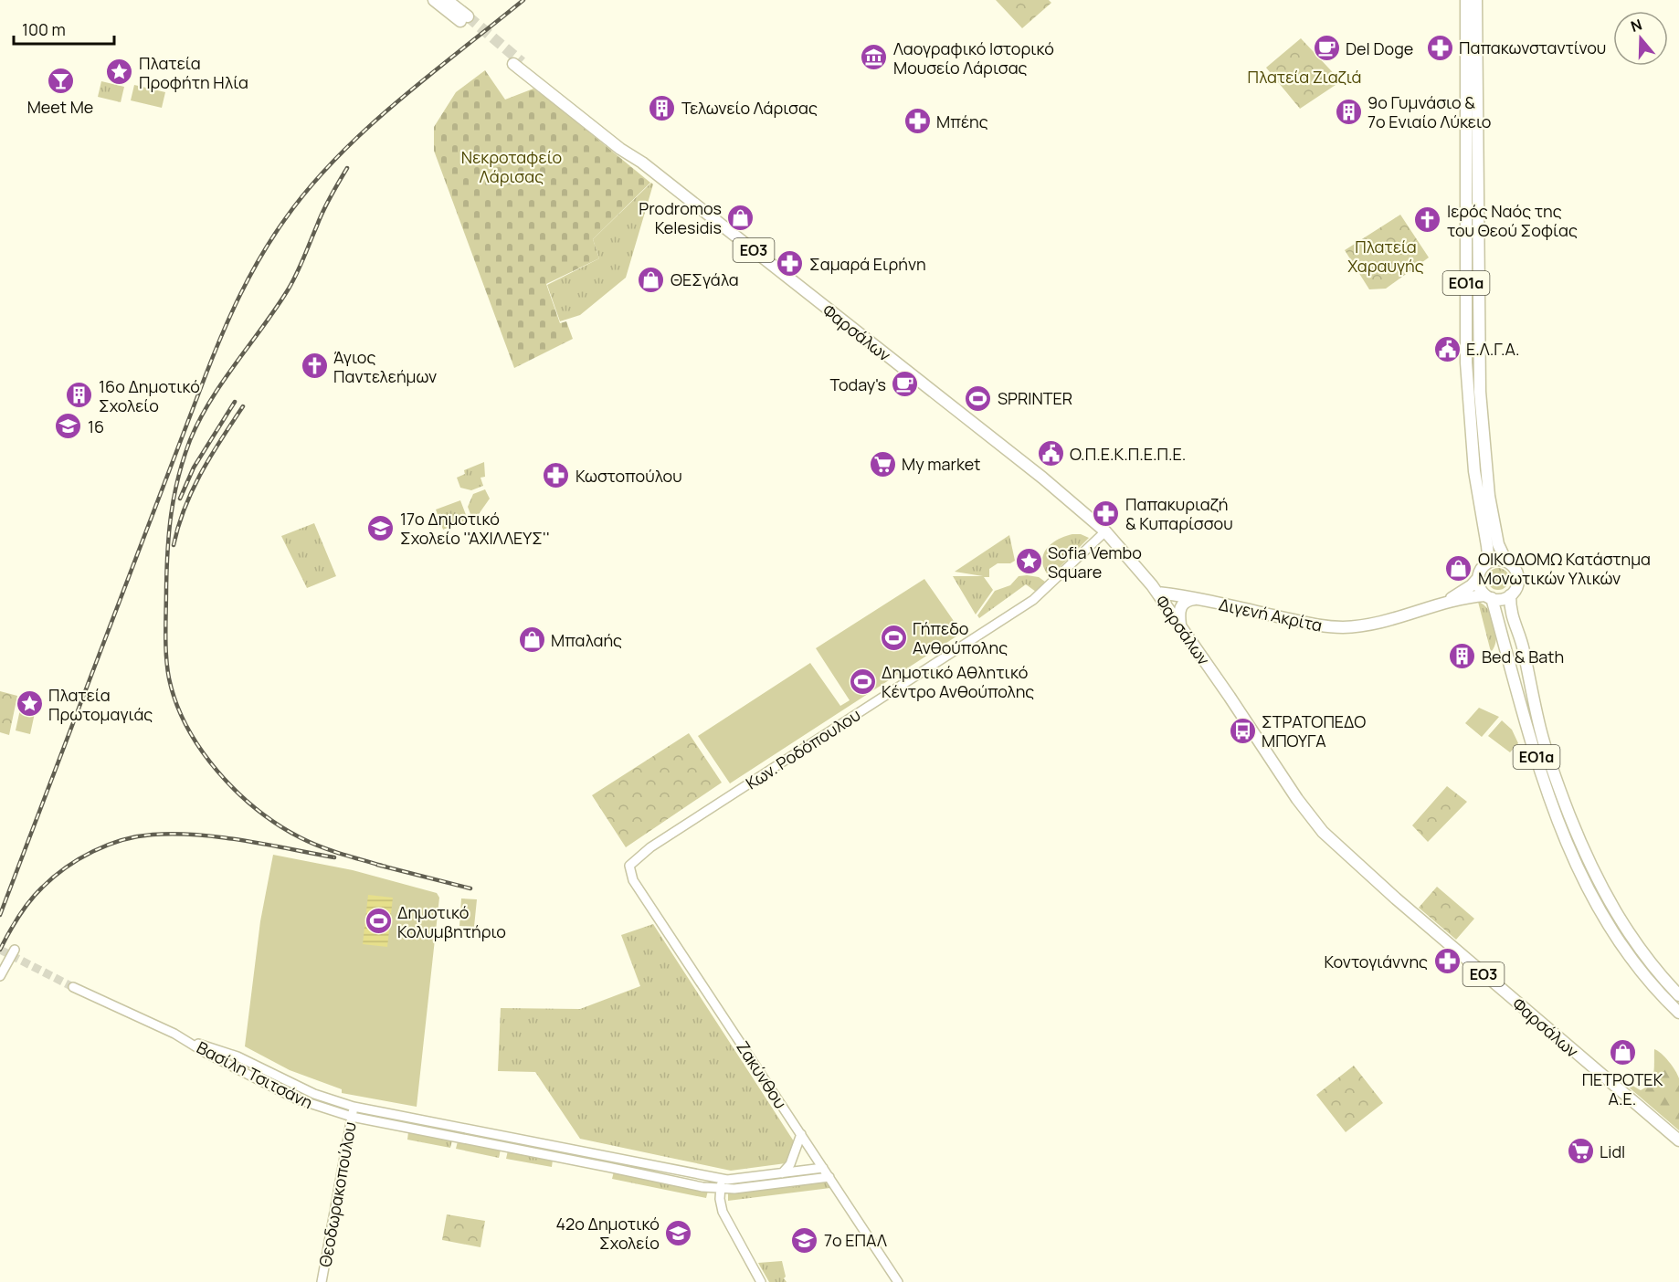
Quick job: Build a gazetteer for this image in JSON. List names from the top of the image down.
{
  "streets": {
    "main road": [
      "ΕΟ3",
      "ΕΟ1α",
      "Φαρσάλων",
      "Διγενή Ακρίτα"
    ],
    "street": [
      "Κων. Ροδόπουλου",
      "Βασίλη Τσιτσάνη",
      "Ζακύνθου",
      "Θεοδωρακοπούλου"
    ]
  },
  "crossings": [
    ["ΕΟ1α", "Διγενή Ακρίτα"],
    ["Φαρσάλων", "Διγενή Ακρίτα"],
    ["Φαρσάλων", "Κων. Ροδόπουλου"],
    ["Κων. Ροδόπουλου", "Ζακύνθου"],
    ["Βασίλη Τσιτσάνη", "Ζακύνθου"],
    ["Βασίλη Τσιτσάνη", "Θεοδωρακοπούλου"]
  ],
  "parks": ["Πλατεία Ζιαζιά", "Νεκροταφείο Λάρισας", "Πλατεία Χαραυγής"],
  "places": {
    "pharmacy": [
      "Παπακωνσταντίνου",
      "Μπέης",
      "Σαμαρά Ειρήνη",
      "Κωστοπούλου",
      "Παπακυριαζή & Κυπαρίσσου",
      "Κοντογιάννης"
    ],
    "cafe": ["Del Doge", "Today's"],
    "museum": ["Λαογραφικό Ιστορικό Μουσείο Λάρισας"],
    "place": ["Πλατεία Προφήτη Ηλία", "Sofia Vembo Square", "Πλατεία Πρωτομαγιάς"],
    "bar": ["Meet Me"],
    "building": [
      "Τελωνείο Λάρισας",
      "9ο Γυμνάσιο & 7ο Ενιαίο Λύκειο",
      "16o Δημοτικό Σχολείο",
      "Bed & Bath"
    ],
    "shop": [
      "Prodromos Kelesidis",
      "ΘΕΣγάλα",
      "ΟΙΚΟΔΟΜΩ Κατάστημα Μονωτικών Υλικών",
      "Μπαλαής",
      "ΠΕΤΡΟΤΕΚ Α.Ε."
    ],
    "church": ["Ιερός Ναός της του Θεού Σοφίας", "Άγιος Παντελεήμων"],
    "public building": ["Ε.Λ.Γ.Α.", "Ο.Π.Ε.Κ.Π.Ε.Π.Ε."],
    "sports": [
      "SPRINTER",
      "Γήπεδο Ανθούπολης",
      "Δημοτικό Αθλητικό Κέντρο Ανθούπολης",
      "Δημοτικό Κολυμβητήριο"
    ],
    "school or university": [
      "16",
      "17ο Δημοτικό Σχολείο ''ΑΧΙΛΛΕΥΣ''",
      "42ο Δημοτικό Σχολείο",
      "7ο ΕΠΑΛ"
    ],
    "supermarket": ["My market", "Lidl"],
    "bus stop": ["ΣΤΡΑΤΟΠΕΔΟ ΜΠΟΥΓΑ"]
  },
  "scale_bar": "100 m",
  "north": "top"
}
